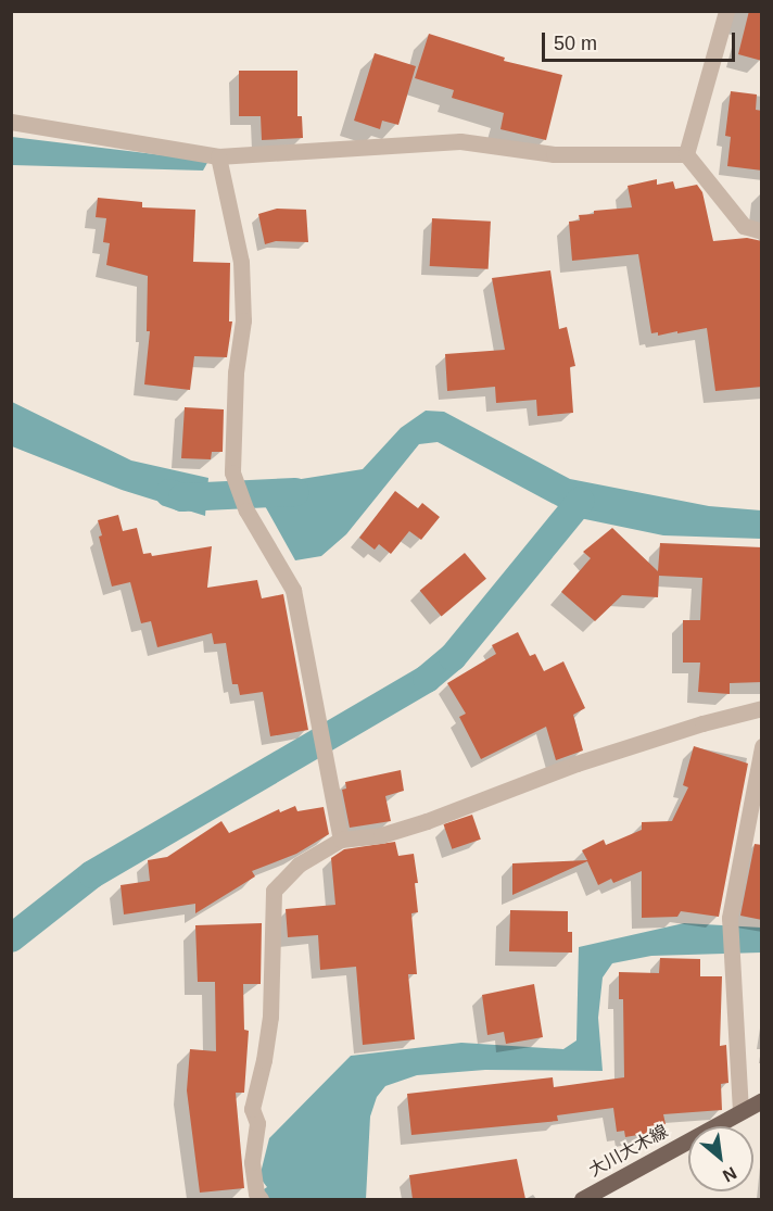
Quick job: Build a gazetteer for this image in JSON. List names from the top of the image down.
{
  "streets": {
    "main road": ["大川大木線"]
  },
  "scale_bar": "50 m",
  "north": "bottom right"
}
